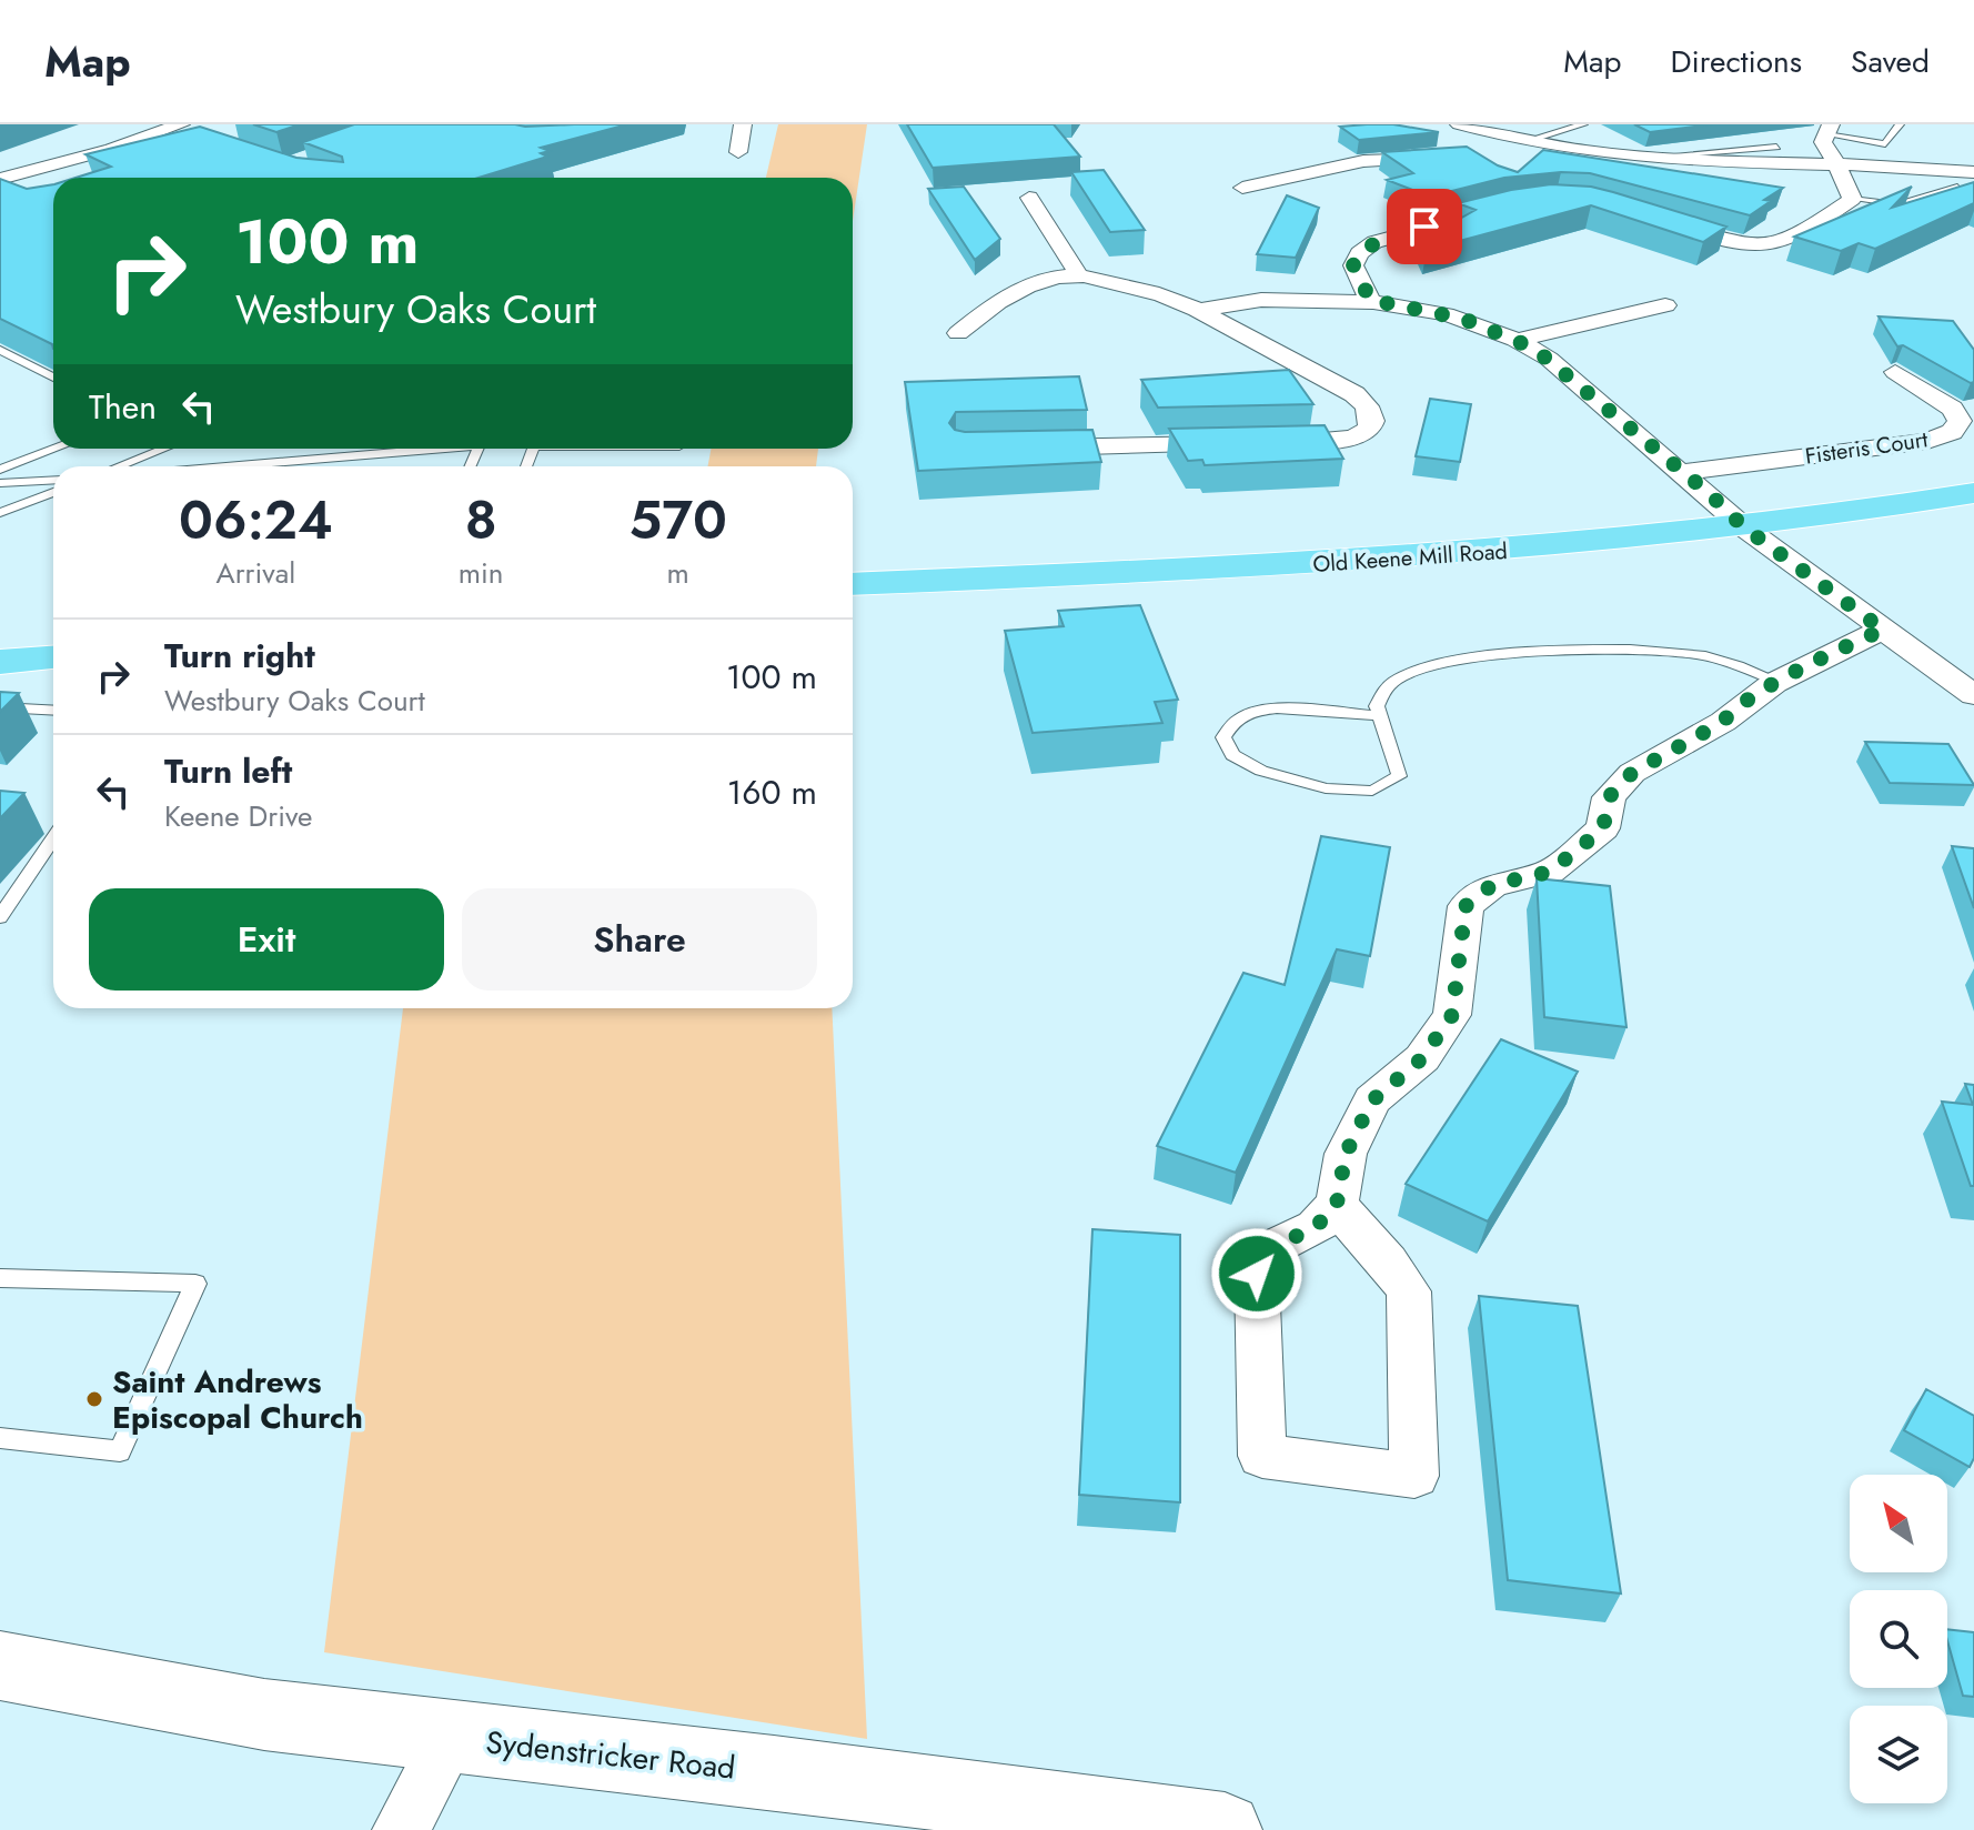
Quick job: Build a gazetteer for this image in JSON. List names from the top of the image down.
{
  "streets": {
    "main road": ["Old Keene Mill Road", "Sydenstricker Road"],
    "street": ["Fisteris Court"]
  },
  "places": ["Saint Andrews Episcopal Church"],
  "north": "top left",
  "page": {
    "header": "Map",
    "nav": ["Map", "Directions", "Saved"],
    "turn": ["100 m", "Westbury Oaks Court"],
    "then": "Then",
    "eta": [
      "06:24",
      "Arrival",
      "8",
      "min",
      "570",
      "m"
    ],
    "list": [
      {
        "name": "Turn right",
        "note": "Westbury Oaks Court",
        "value": "100 m"
      },
      {
        "name": "Turn left",
        "note": "Keene Drive",
        "value": "160 m"
      }
    ],
    "buttons": ["Exit", "Share"]
  }
}
